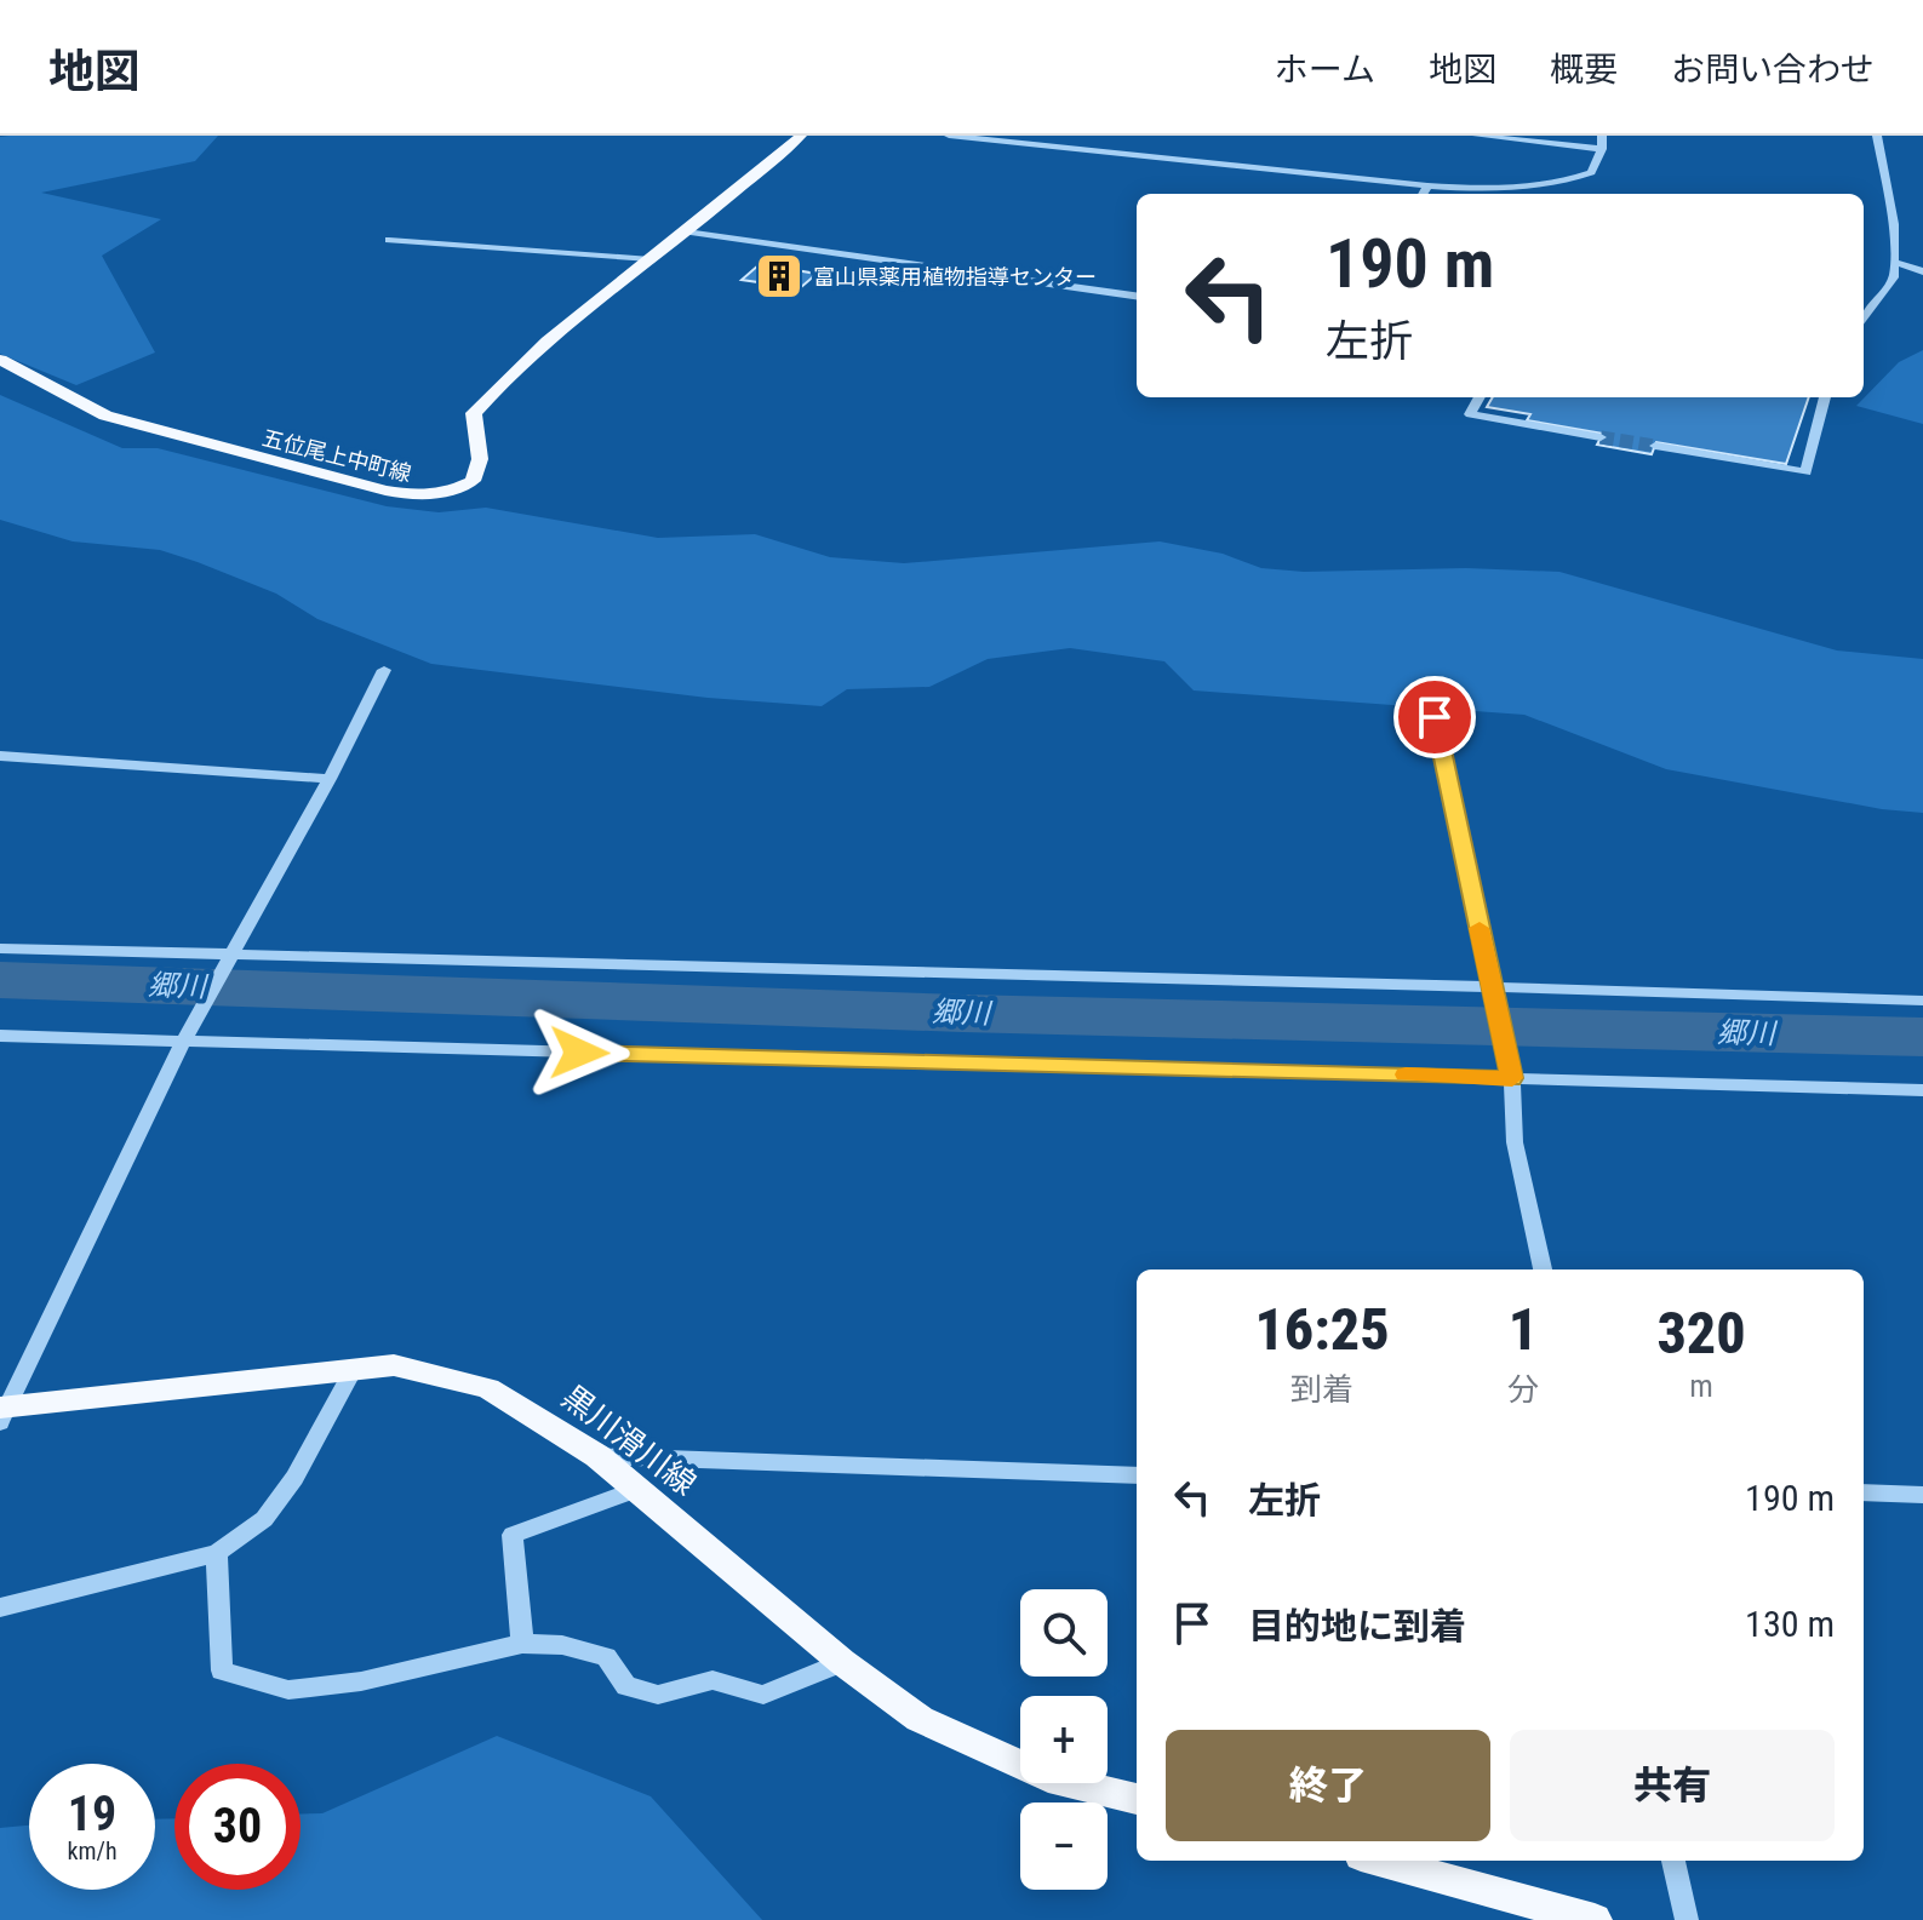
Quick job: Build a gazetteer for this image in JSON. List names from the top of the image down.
{
  "streets": {
    "main road": ["五位尾上中町線", "黒川滑川線"]
  },
  "water": ["郷川"],
  "places": {
    "building": ["富山県薬用植物指導センター"]
  },
  "page": {
    "header": "地図",
    "nav": [
      "ホーム",
      "地図",
      "概要",
      "お問い合わせ"
    ],
    "turn": ["190 m", "左折"],
    "eta": [
      "16:25",
      "到着",
      "1",
      "分",
      "320",
      "m"
    ],
    "list": [
      {
        "name": "左折",
        "value": "190 m"
      },
      {
        "name": "目的地に到着",
        "value": "130 m"
      }
    ],
    "map_buttons": ["+", "−"],
    "buttons": ["終了", "共有"],
    "speed": "19 km/h",
    "limit": "30"
  }
}
